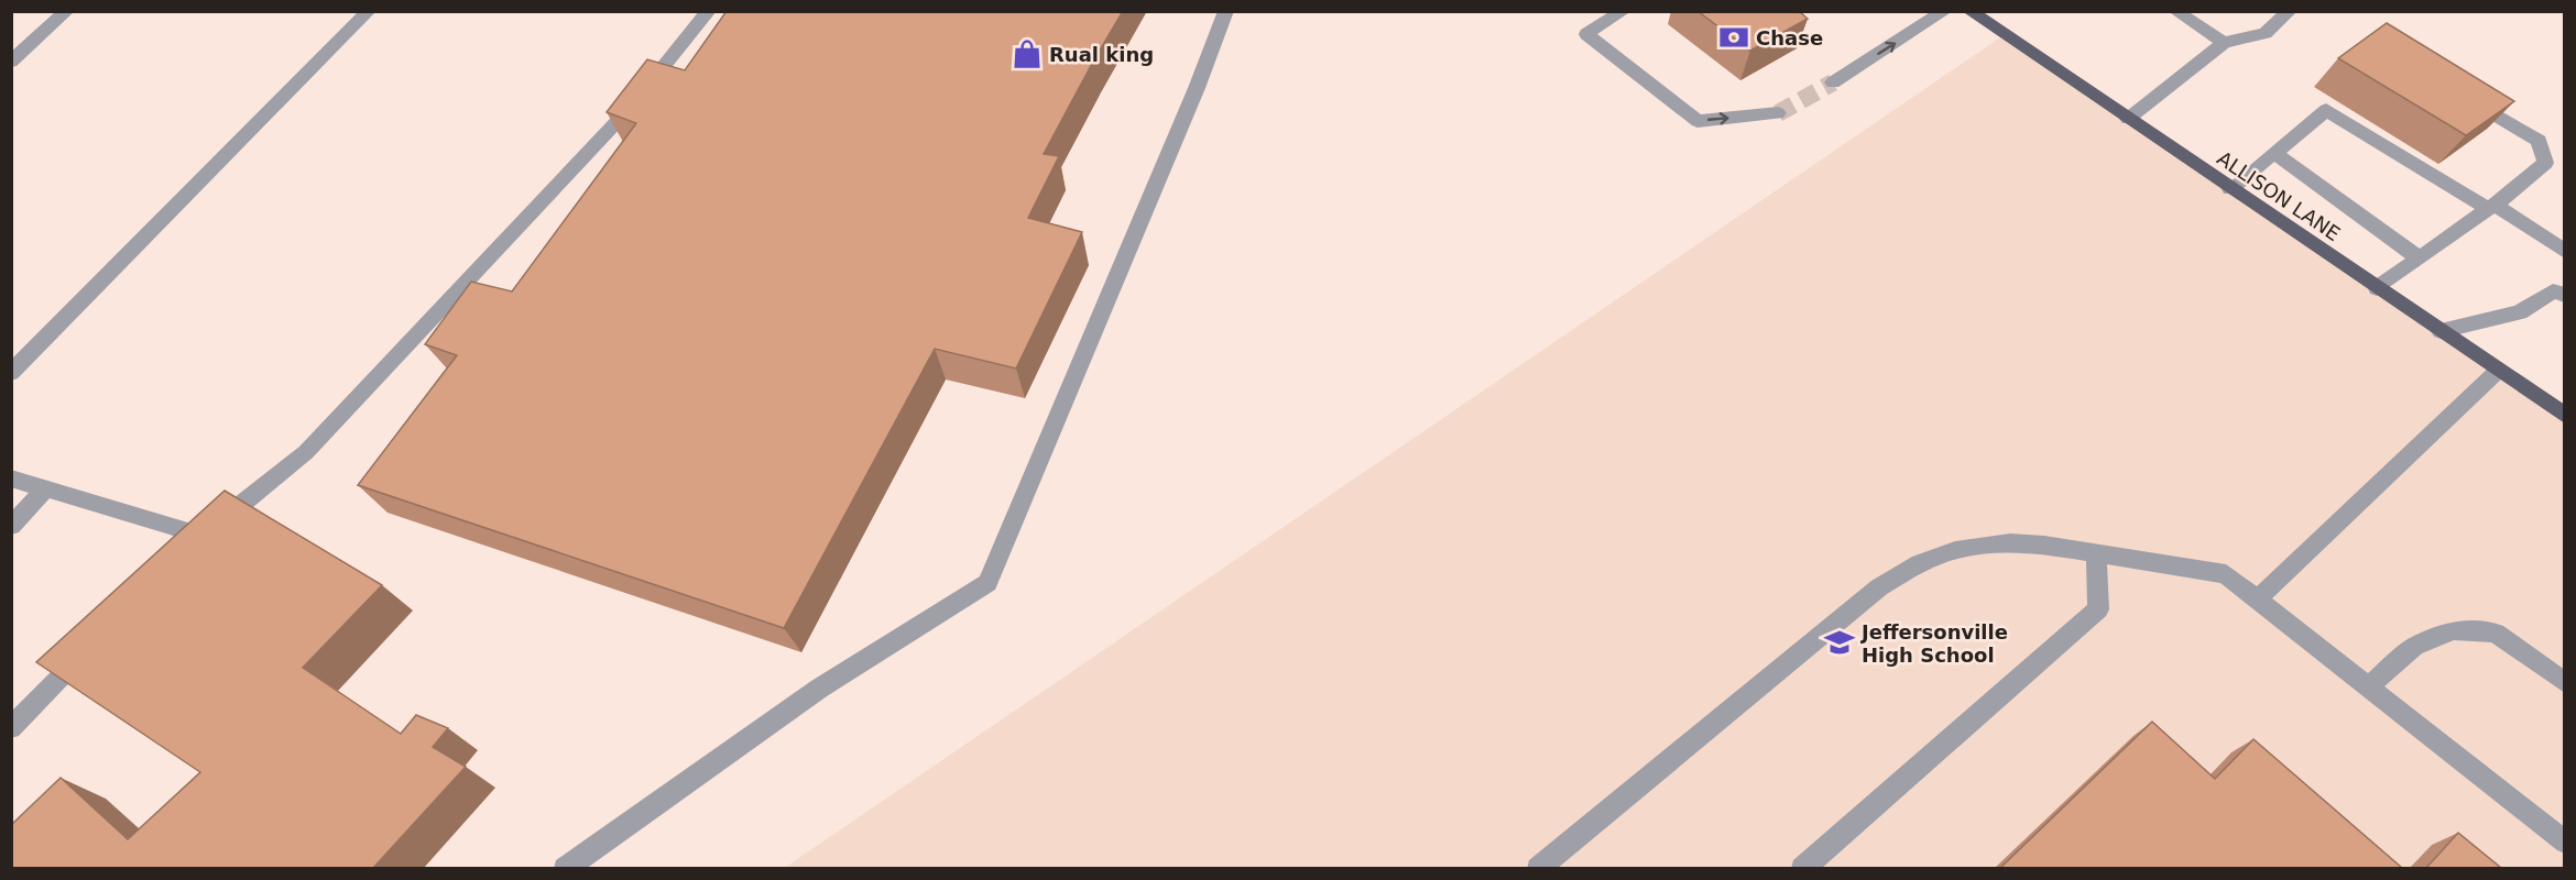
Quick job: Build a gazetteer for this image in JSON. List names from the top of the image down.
{
  "streets": {
    "main road": ["ALLISON LANE"]
  },
  "places": {
    "bank": ["Chase"],
    "shop": ["Rual king"],
    "school or university": ["Jeffersonville High School"]
  }
}
